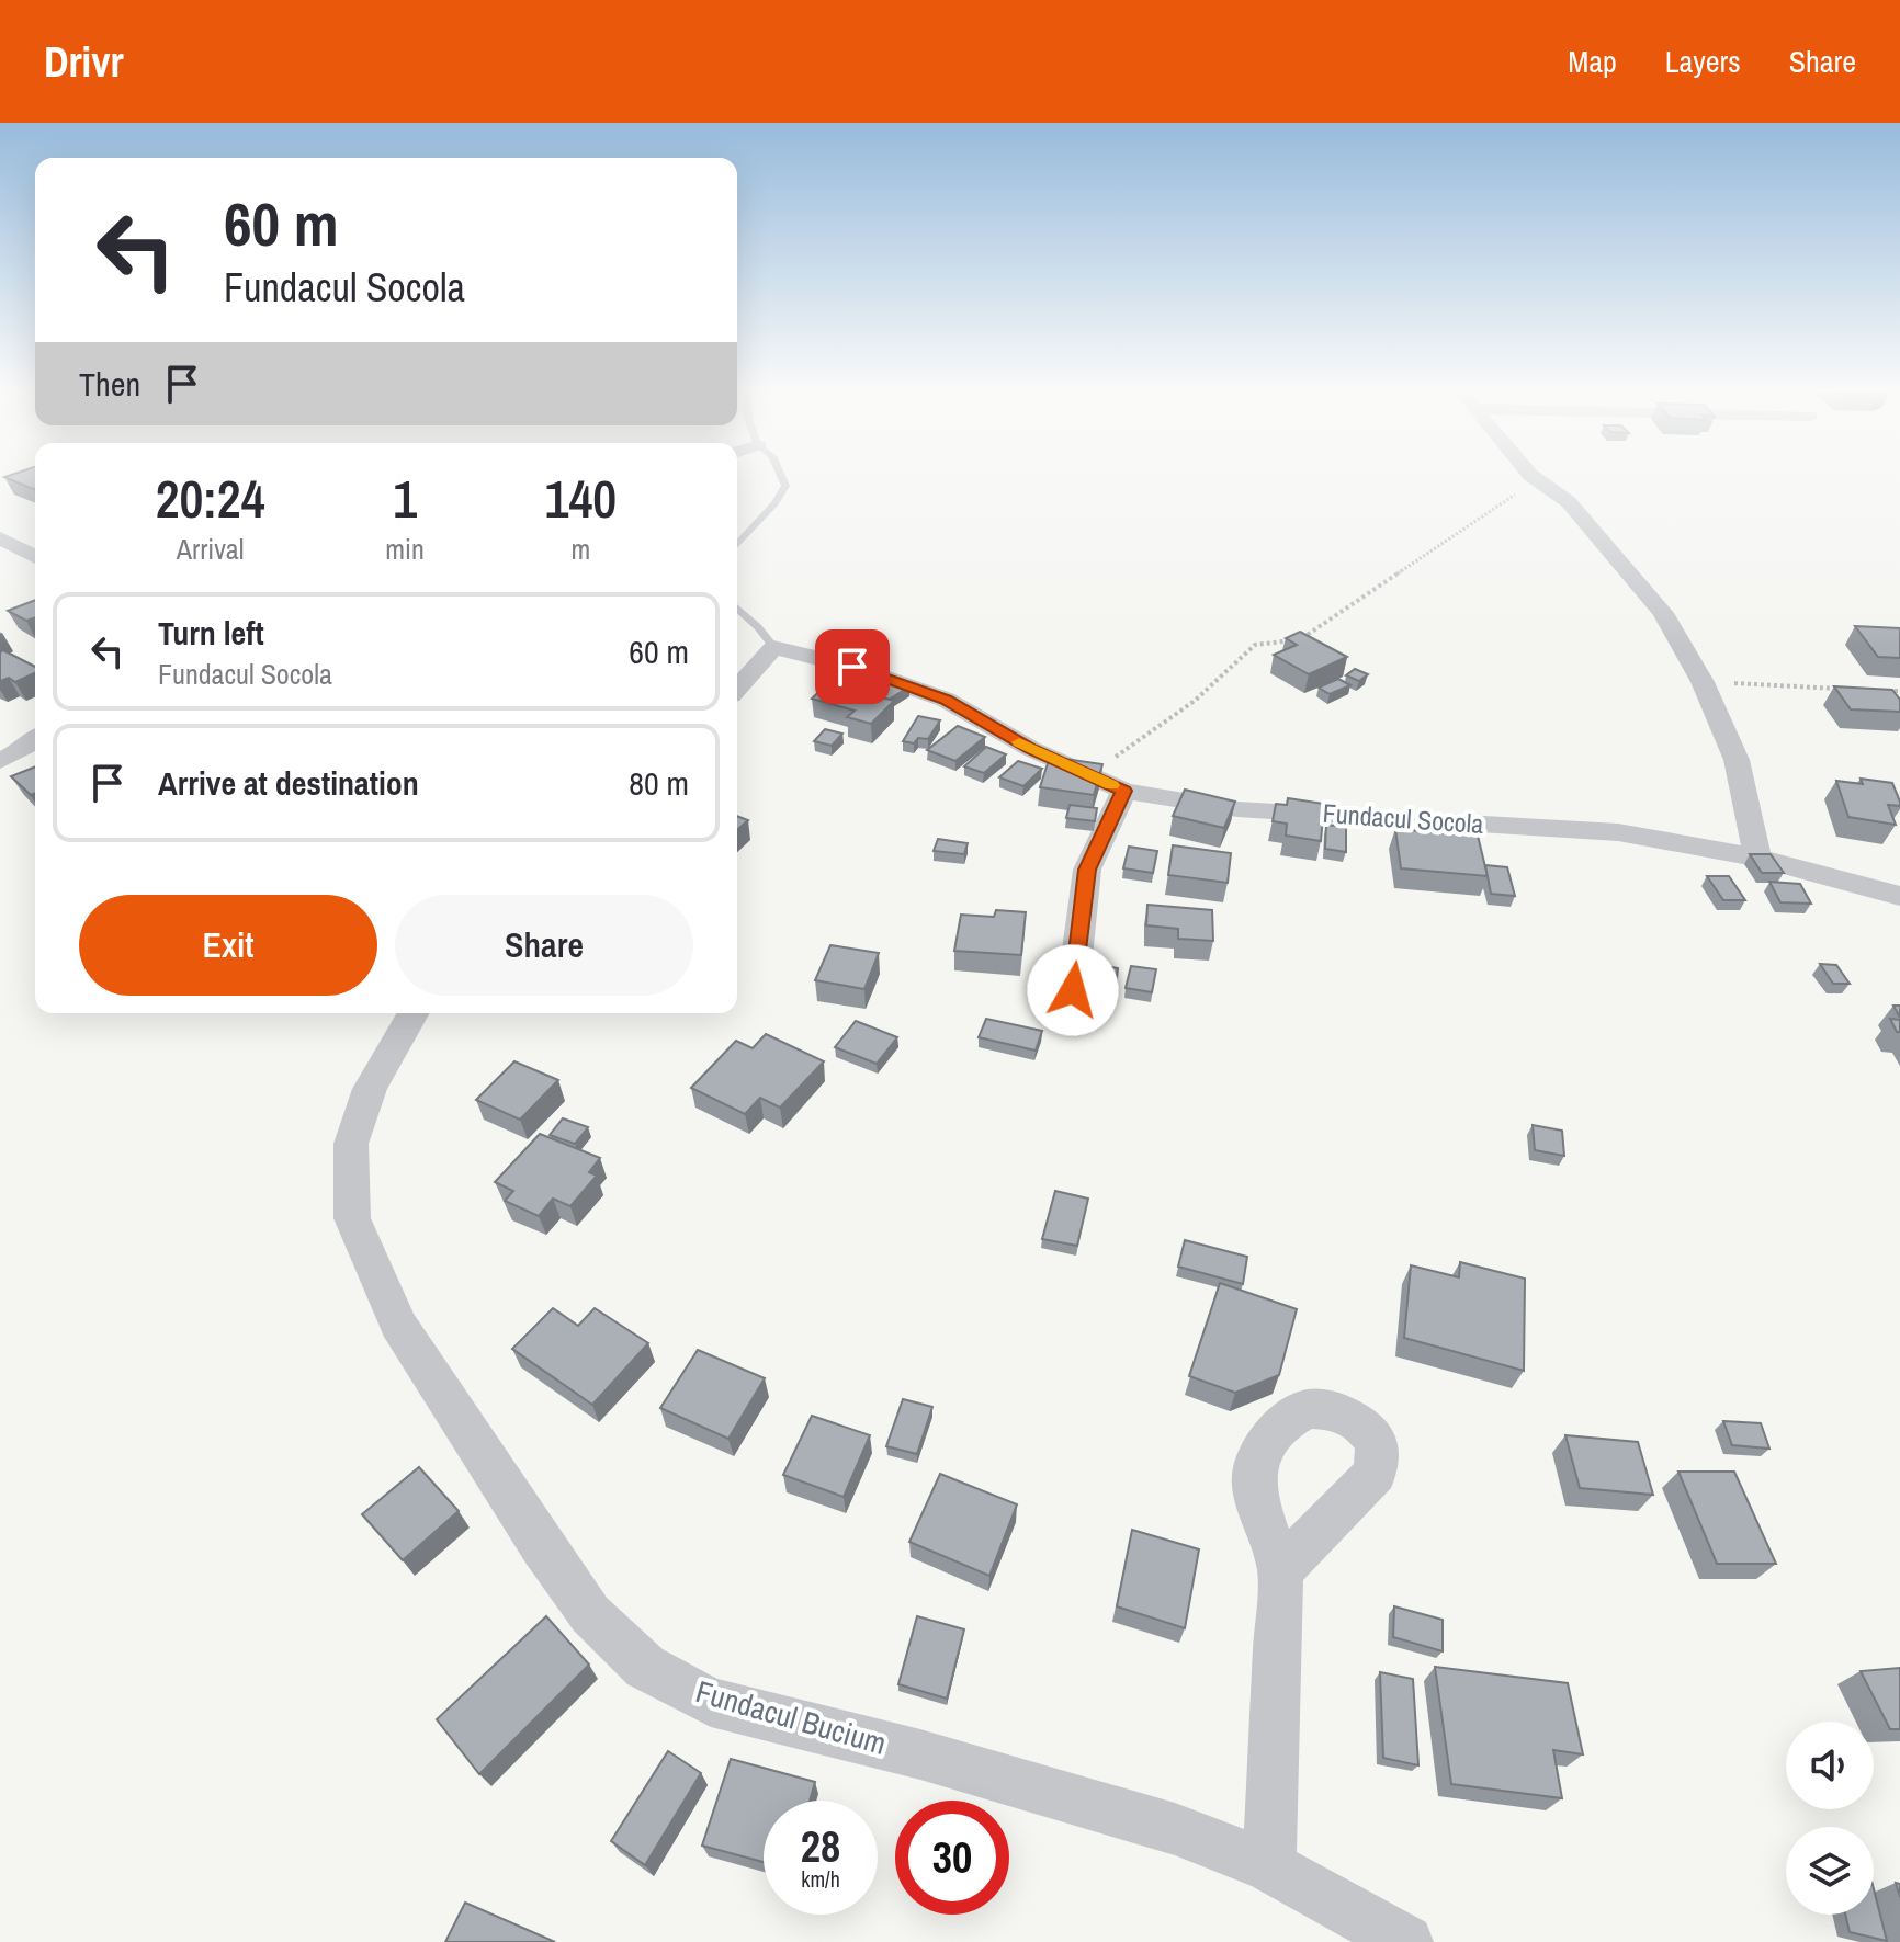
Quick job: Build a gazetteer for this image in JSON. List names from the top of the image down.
{
  "streets": {
    "street": ["Fundacul Socola", "Fundacul Bucium"]
  },
  "page": {
    "header": "Drivr",
    "nav": ["Map", "Layers", "Share"],
    "turn": ["60 m", "Fundacul Socola"],
    "then": "Then",
    "eta": [
      "20:24",
      "Arrival",
      "1",
      "min",
      "140",
      "m"
    ],
    "list": [
      {
        "name": "Turn left",
        "note": "Fundacul Socola",
        "value": "60 m"
      },
      {
        "name": "Arrive at destination",
        "value": "80 m"
      }
    ],
    "buttons": ["Exit", "Share"],
    "speed": "28 km/h",
    "limit": "30"
  }
}
